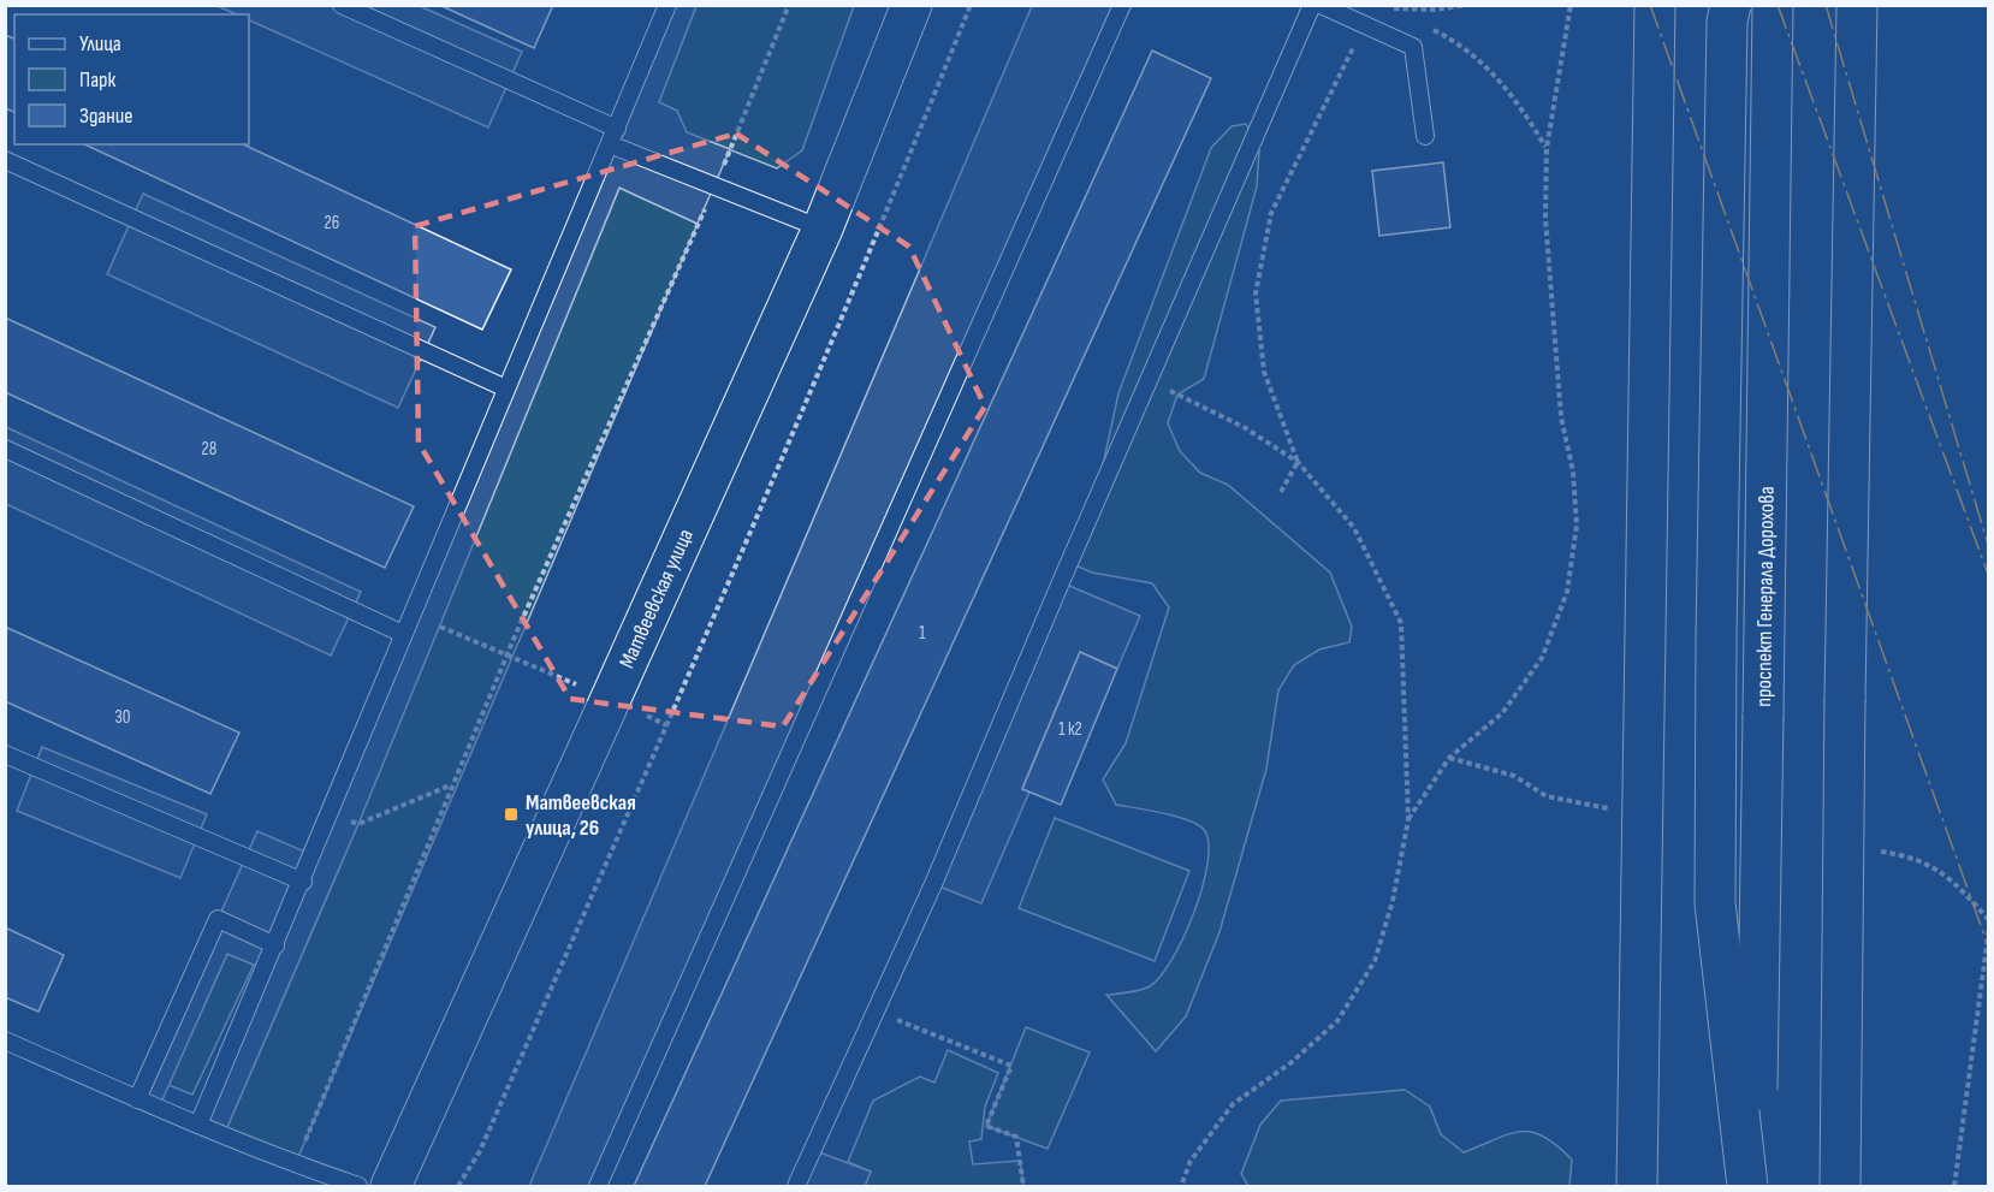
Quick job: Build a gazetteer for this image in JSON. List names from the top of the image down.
{
  "streets": {
    "main road": ["проспект Генерала Дорохова", "Матвеевская улица"]
  },
  "places": {
    "transit": ["Матвеевская улица, 26"]
  },
  "house_numbers": [
    "26",
    "28",
    "1",
    "30",
    "1 к2"
  ],
  "legend": ["Улица", "Парк", "Здание"]
}
